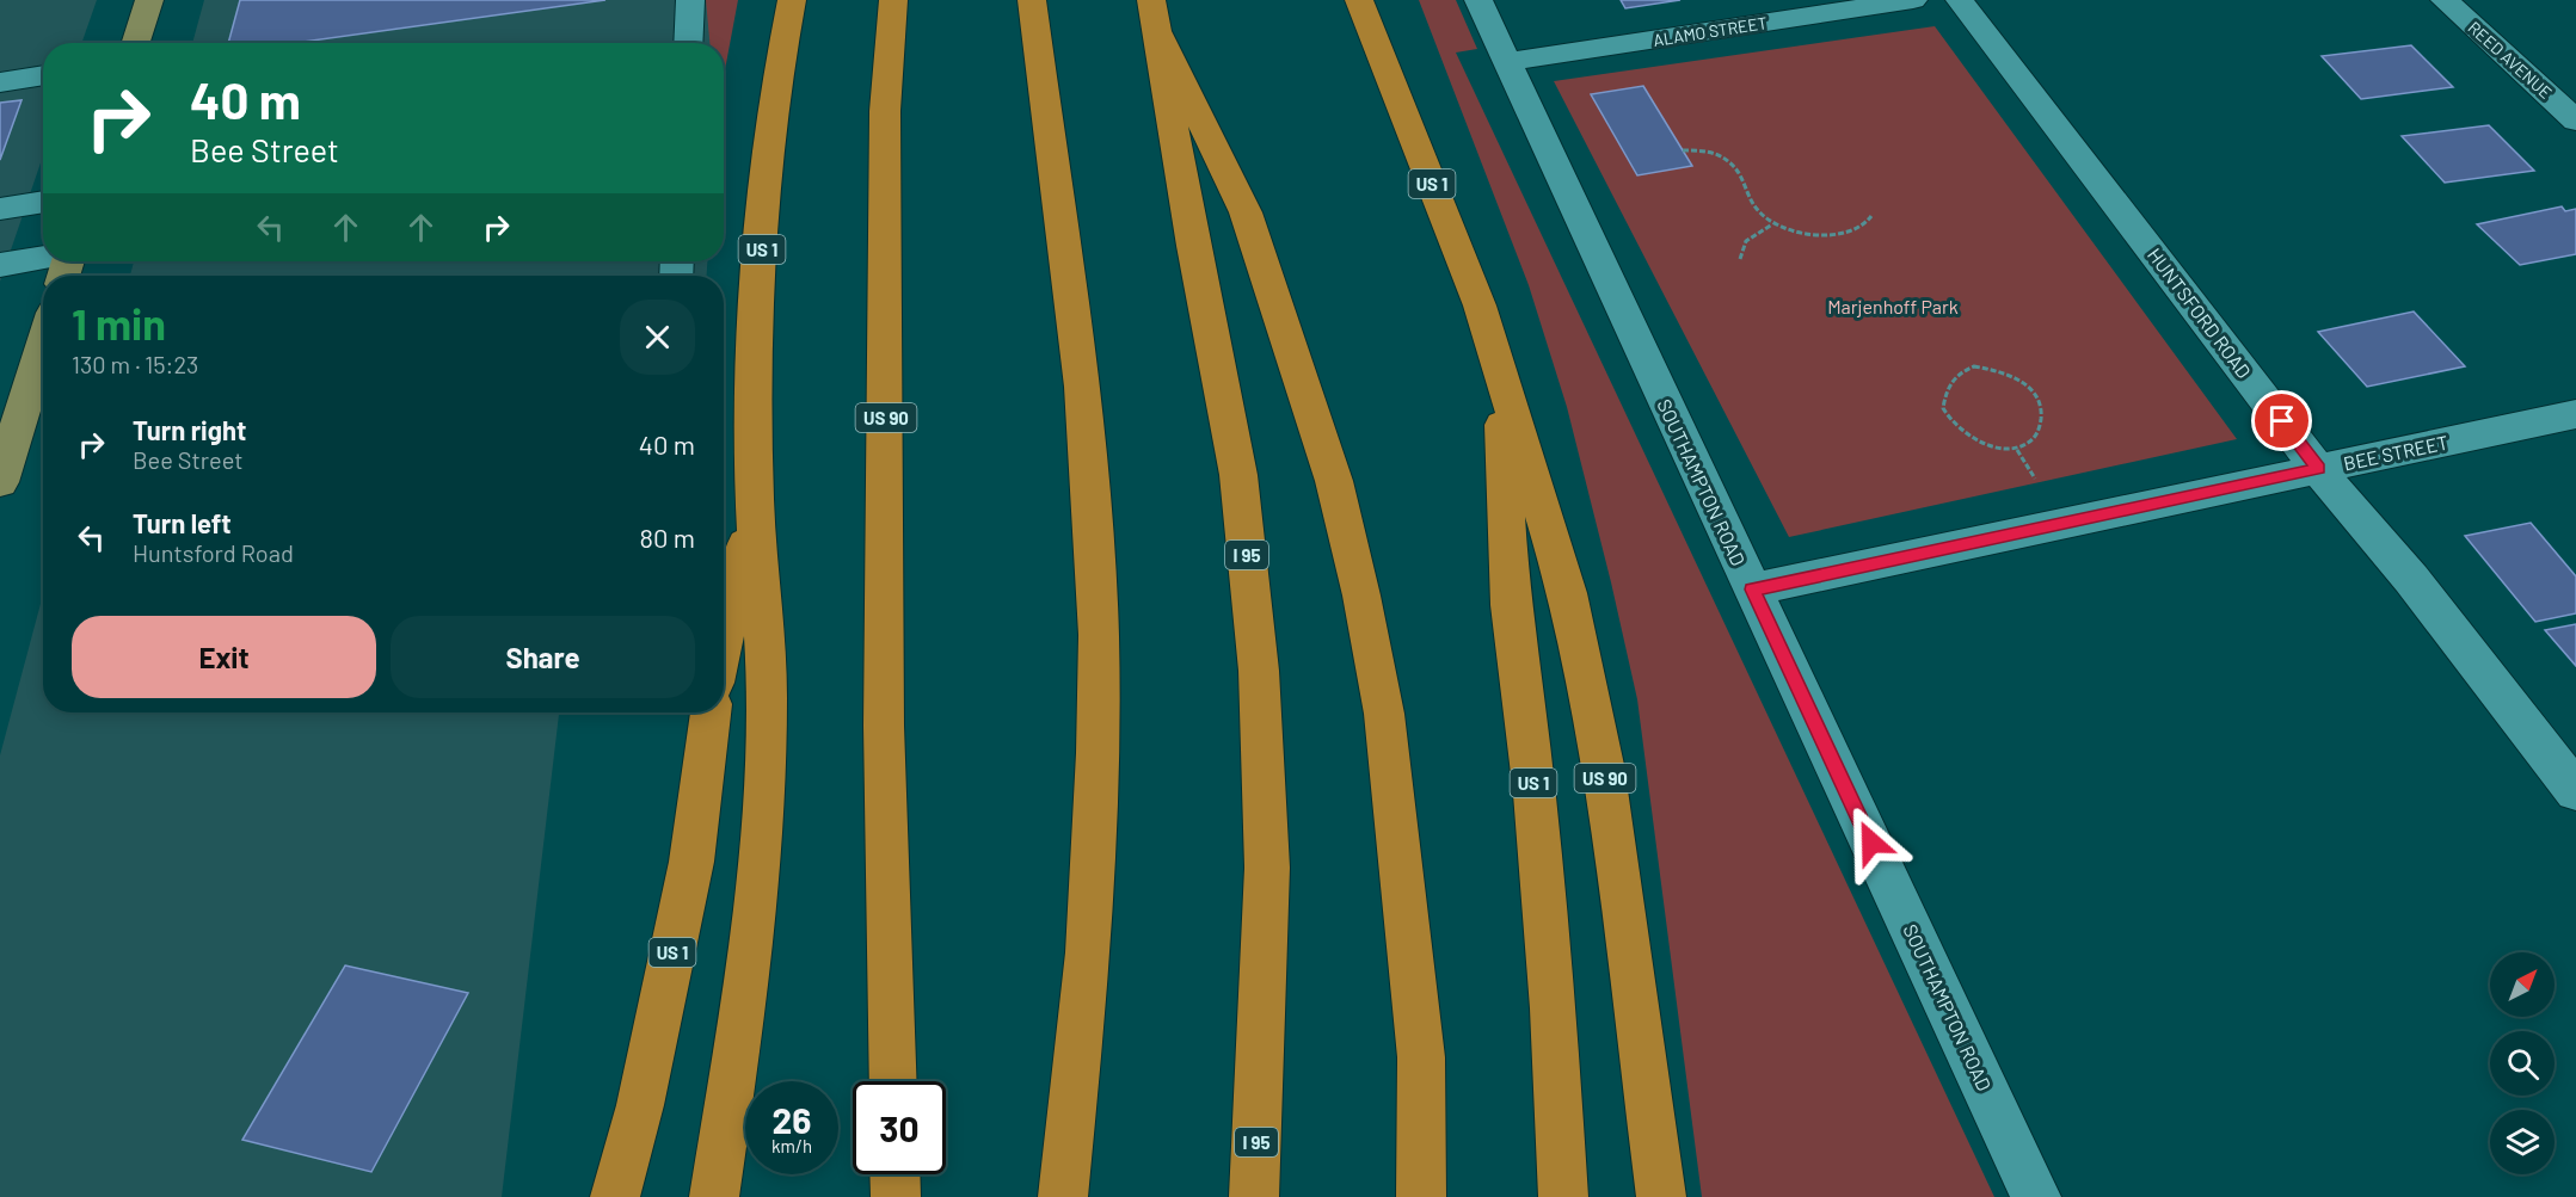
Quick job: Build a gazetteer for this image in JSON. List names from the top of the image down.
{
  "streets": {
    "highway": ["US 1", "US 90", "I 95"],
    "street": [
      "ALAMO STREET",
      "REED AVENUE",
      "HUNTSFORD ROAD",
      "BEE STREET",
      "SOUTHAMPTON ROAD"
    ]
  },
  "crossings": [
    ["ALAMO STREET", "SOUTHAMPTON ROAD"],
    ["US 1", "US 90"],
    ["HUNTSFORD ROAD", "BEE STREET"],
    ["BEE STREET", "SOUTHAMPTON ROAD"]
  ],
  "parks": ["Marjenhoff Park"],
  "north": "top right",
  "page": {
    "turn": ["40 m", "Bee Street"],
    "heading": ["1 min", "130 m · 15:23"],
    "list": [
      {
        "name": "Turn right",
        "note": "Bee Street",
        "value": "40 m"
      },
      {
        "name": "Turn left",
        "note": "Huntsford Road",
        "value": "80 m"
      }
    ],
    "buttons": ["Exit", "Share"],
    "speed": "26 km/h",
    "limit": "30"
  }
}
